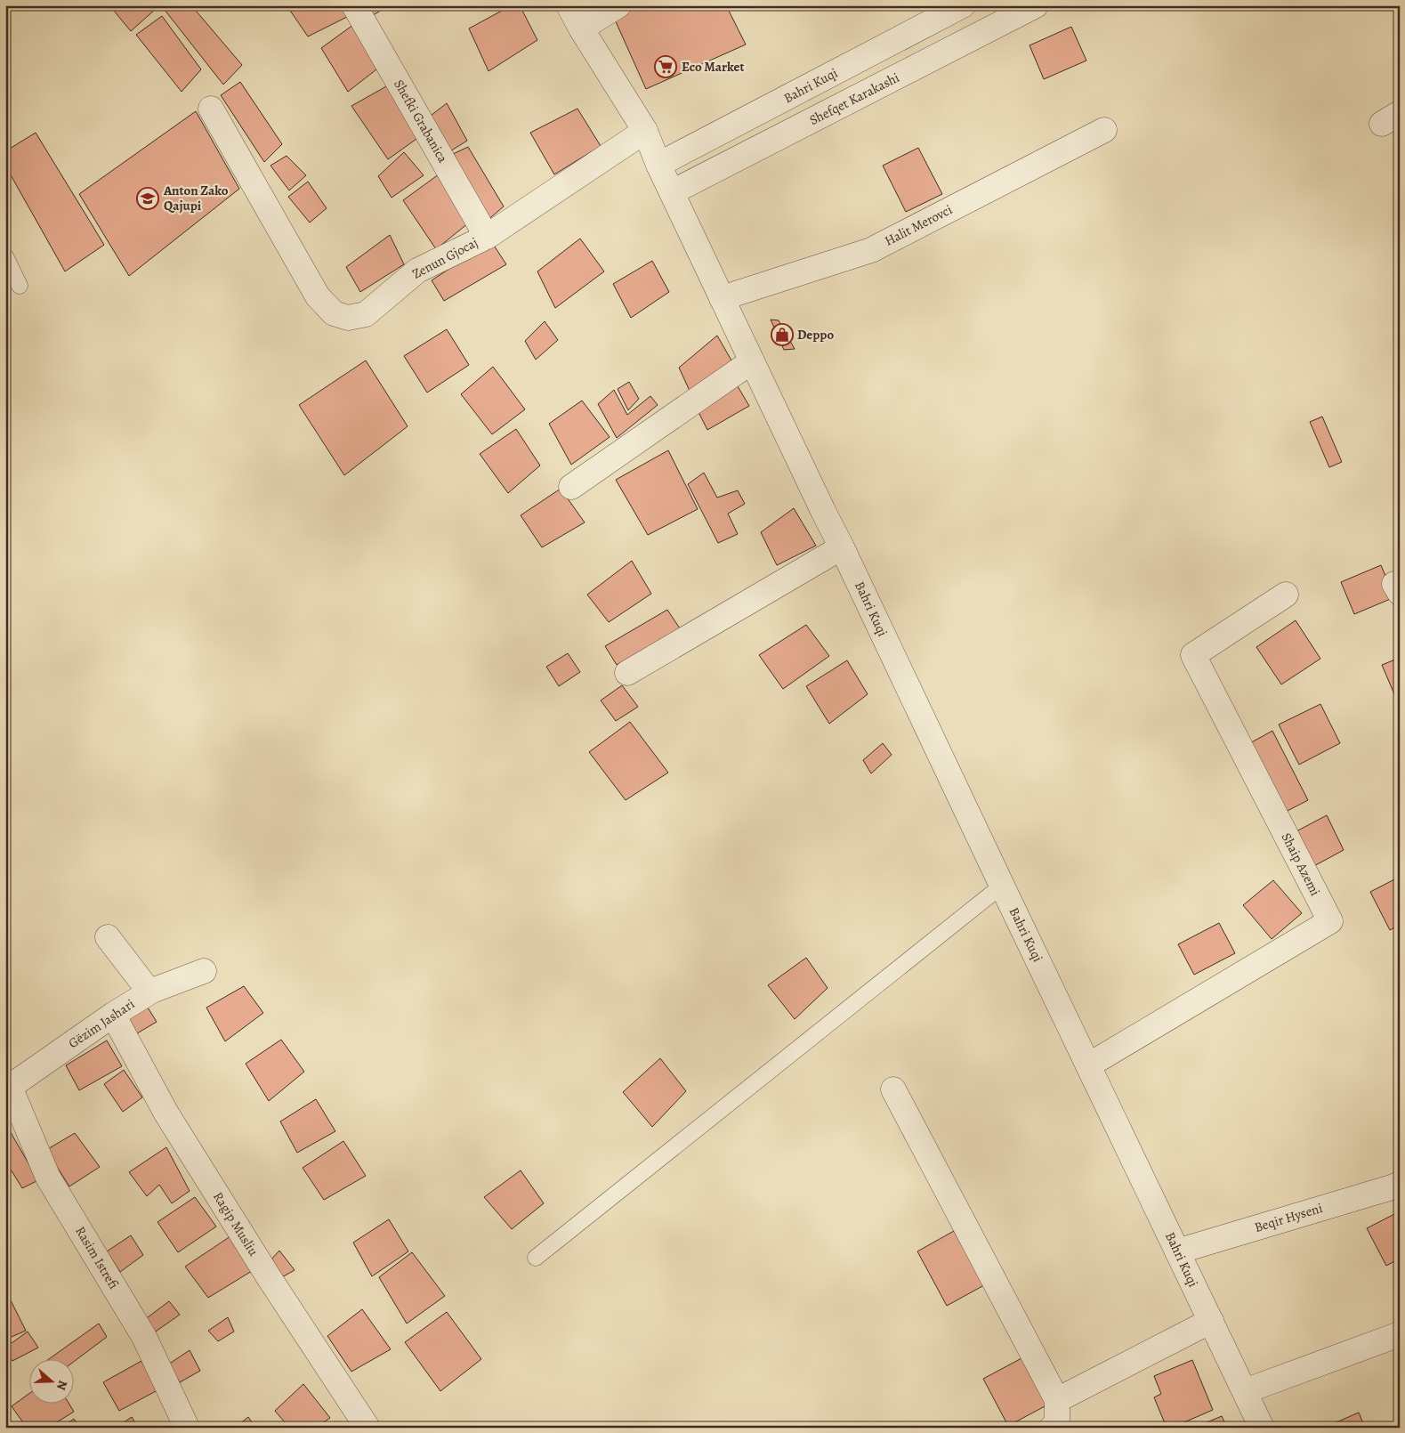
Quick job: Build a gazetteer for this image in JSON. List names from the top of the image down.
{
  "streets": {
    "street": [
      "Bahri Kuqi",
      "Shefqet Karakashi",
      "Shefki Grabanica",
      "Halit Merovci",
      "Zenun Gjocaj",
      "Shaip Azemi",
      "Gëzim Jashari",
      "Beqir Hyseni",
      "Ragip Musliu",
      "Rasim Istrefi"
    ]
  },
  "crossings": [
    ["Bahri Kuqi", "Shefqet Karakashi"],
    ["Bahri Kuqi", "Halit Merovci"],
    ["Bahri Kuqi", "Zenun Gjocaj"],
    ["Bahri Kuqi", "Shaip Azemi"],
    ["Bahri Kuqi", "Beqir Hyseni"],
    ["Shefki Grabanica", "Zenun Gjocaj"],
    ["Gëzim Jashari", "Ragip Musliu"],
    ["Gëzim Jashari", "Rasim Istrefi"]
  ],
  "places": {
    "supermarket": ["Eco Market"],
    "school or university": ["Anton Zako Qajupi"],
    "shop": ["Deppo"]
  },
  "north": "right"
}
